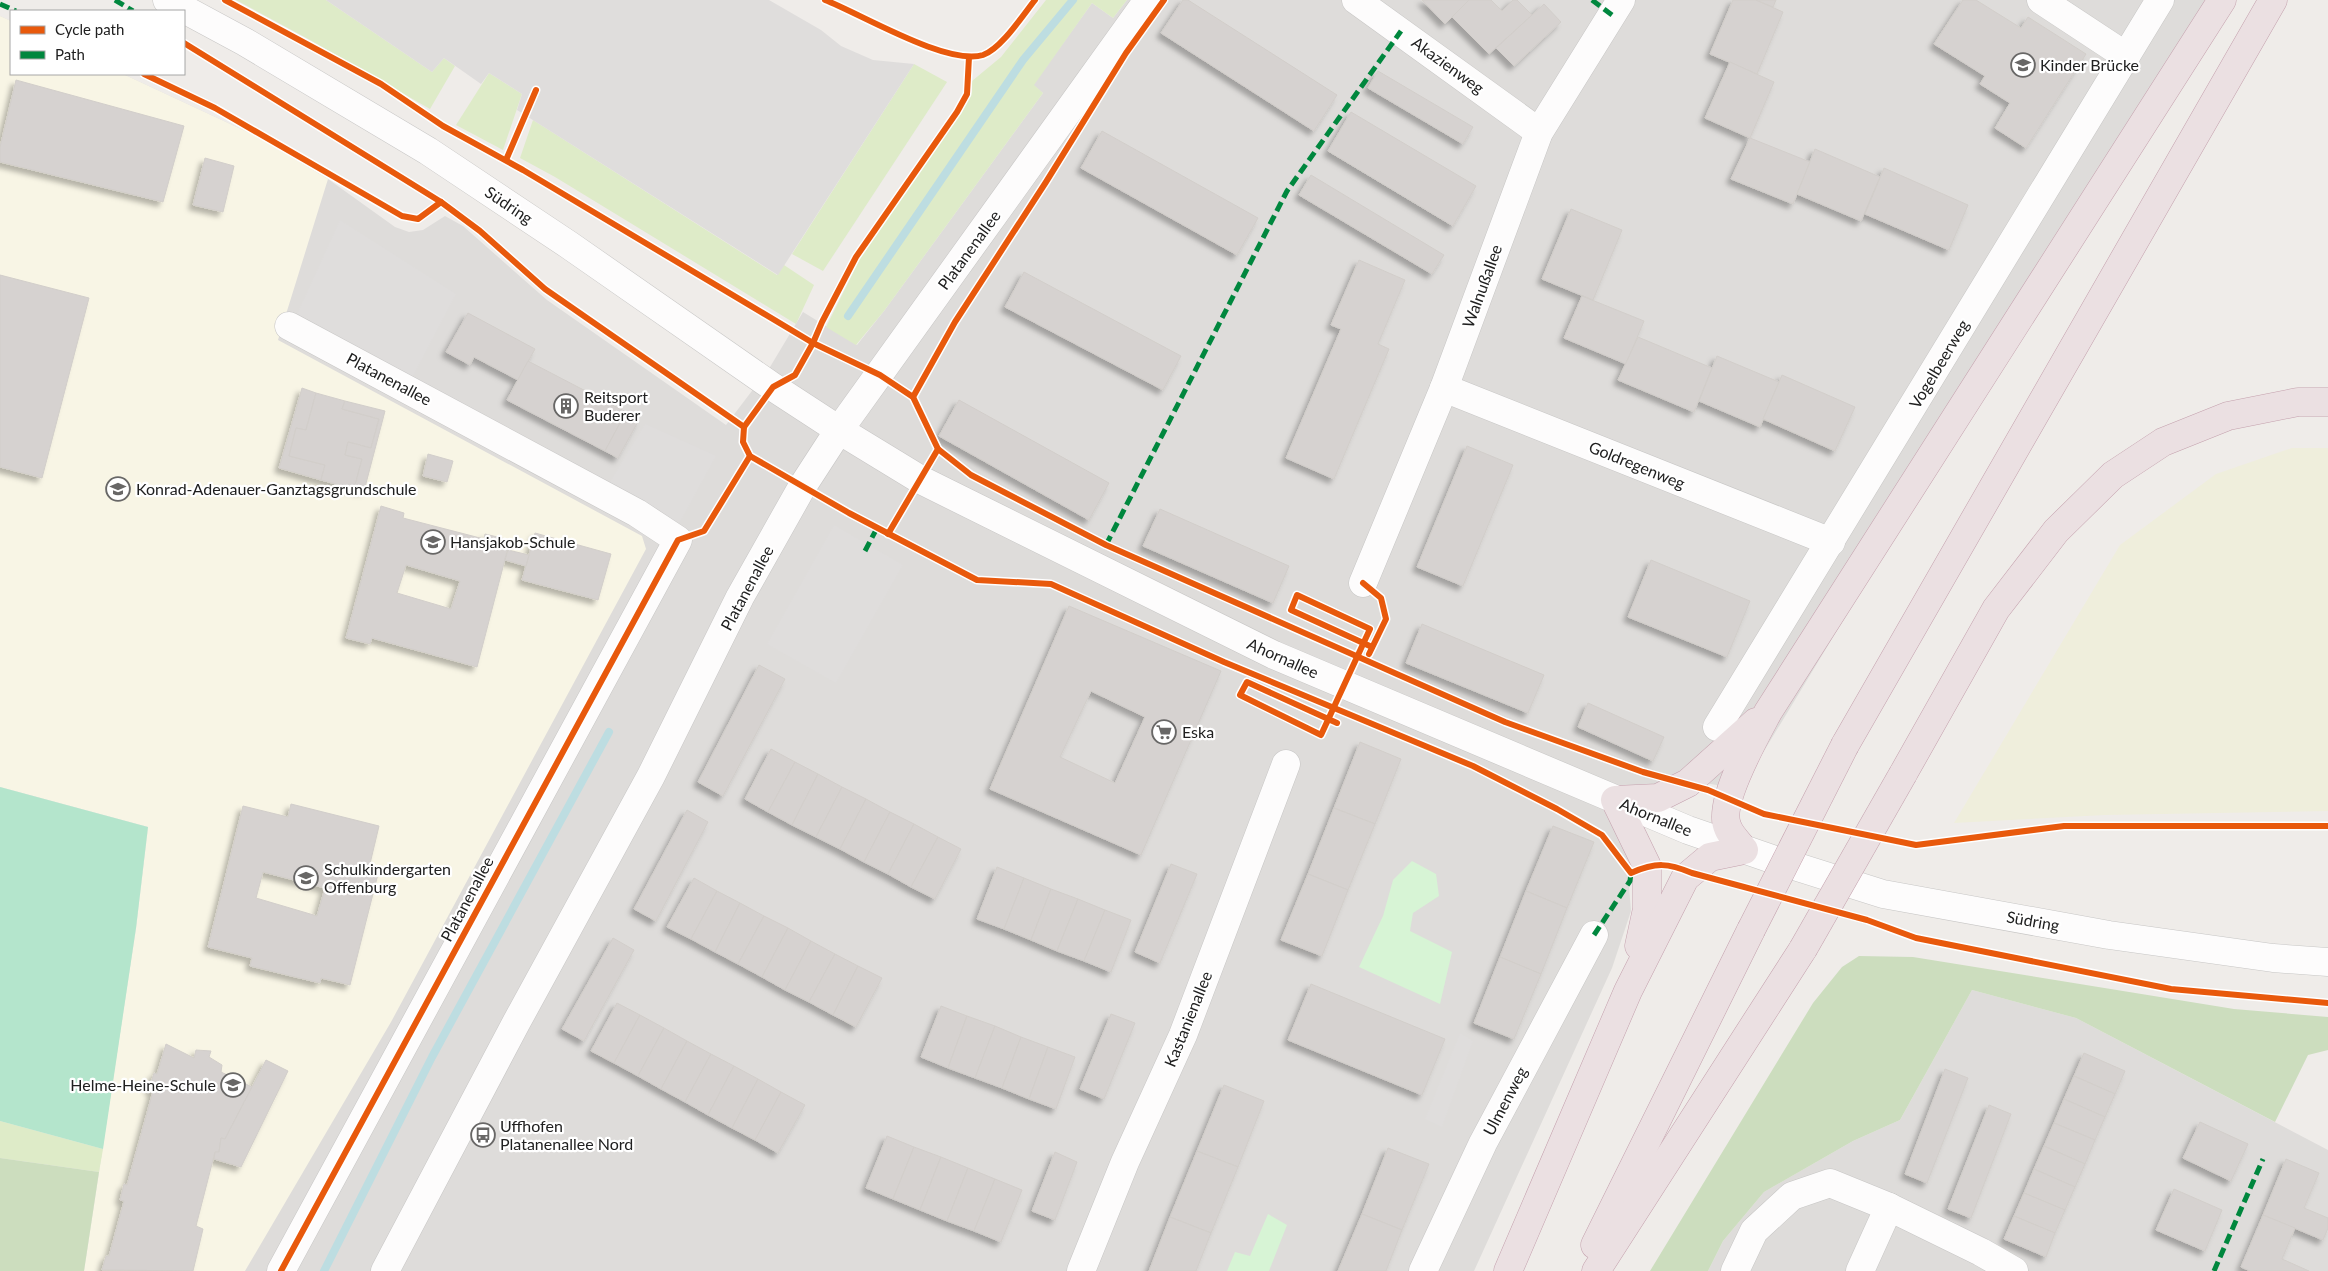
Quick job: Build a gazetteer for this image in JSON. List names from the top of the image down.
{
  "streets": {
    "street": [
      "Akazienweg",
      "Südring",
      "Platanenallee",
      "Walnußallee",
      "Vogelbeerweg",
      "Goldregenweg",
      "Ahornallee",
      "Kastanienallee",
      "Ulmenweg"
    ]
  },
  "crossings": [
    ["Akazienweg", "Walnußallee"],
    ["Südring", "Platanenallee"],
    ["Südring", "Ahornallee"],
    ["Platanenallee", "Ahornallee"],
    ["Walnußallee", "Goldregenweg"],
    ["Vogelbeerweg", "Goldregenweg"]
  ],
  "places": {
    "school or university": [
      "Kinder Brücke",
      "Konrad-Adenauer-Ganztagsgrundschule",
      "Hansjakob-Schule",
      "Schulkindergarten Offenburg",
      "Helme-Heine-Schule"
    ],
    "building": ["Reitsport Buderer"],
    "supermarket": ["Eska"],
    "bus stop": ["Uffhofen Platanenallee Nord"]
  },
  "legend": ["Cycle path", "Path"]
}
